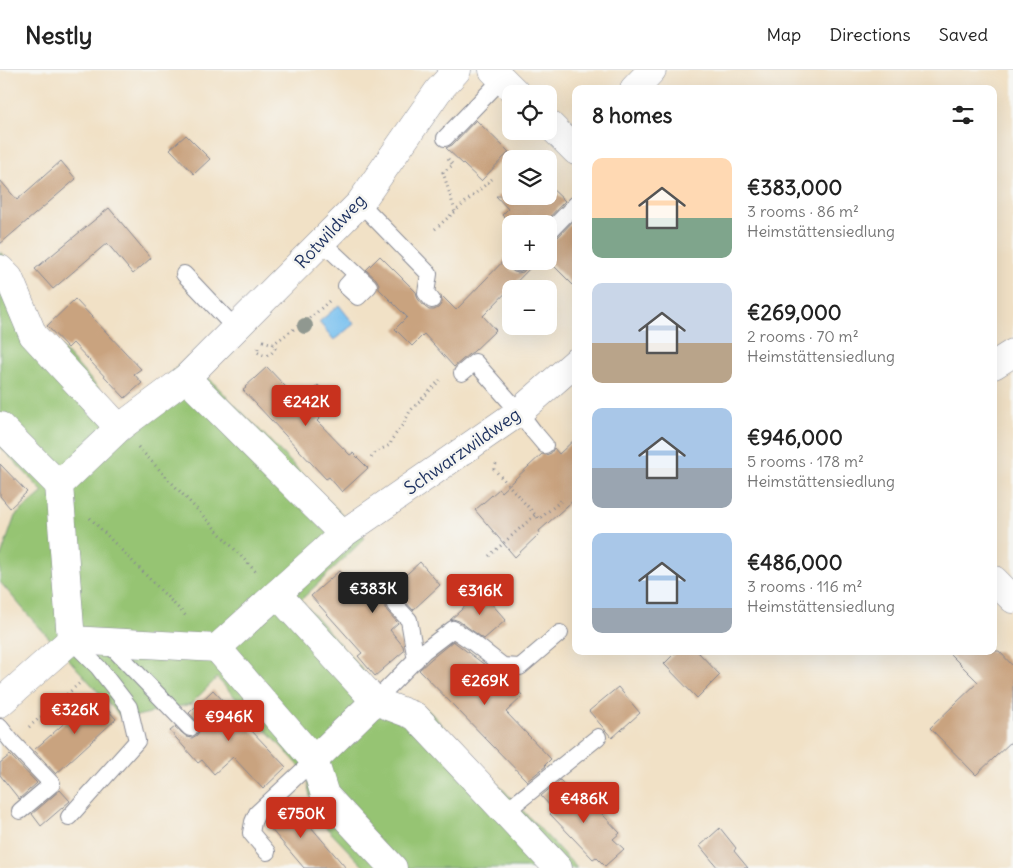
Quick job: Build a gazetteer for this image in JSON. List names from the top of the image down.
{
  "streets": {
    "street": ["Rotwildweg", "Schwarzwildweg"]
  },
  "page": {
    "header": "Nestly",
    "nav": ["Map", "Directions", "Saved"],
    "map_buttons": ["+", "−"],
    "heading": "8 homes",
    "list": [
      {
        "name": "€383,000",
        "note": "3 rooms · 86 m² · Heimstättensiedlung"
      },
      {
        "name": "€269,000",
        "note": "2 rooms · 70 m² · Heimstättensiedlung"
      },
      {
        "name": "€946,000",
        "note": "5 rooms · 178 m² · Heimstättensiedlung"
      },
      {
        "name": "€486,000",
        "note": "3 rooms · 116 m² · Heimstättensiedlung"
      }
    ],
    "price": [
      "€242K",
      "€383K",
      "€316K",
      "€269K",
      "€326K",
      "€946K",
      "€486K",
      "€750K"
    ]
  }
}
